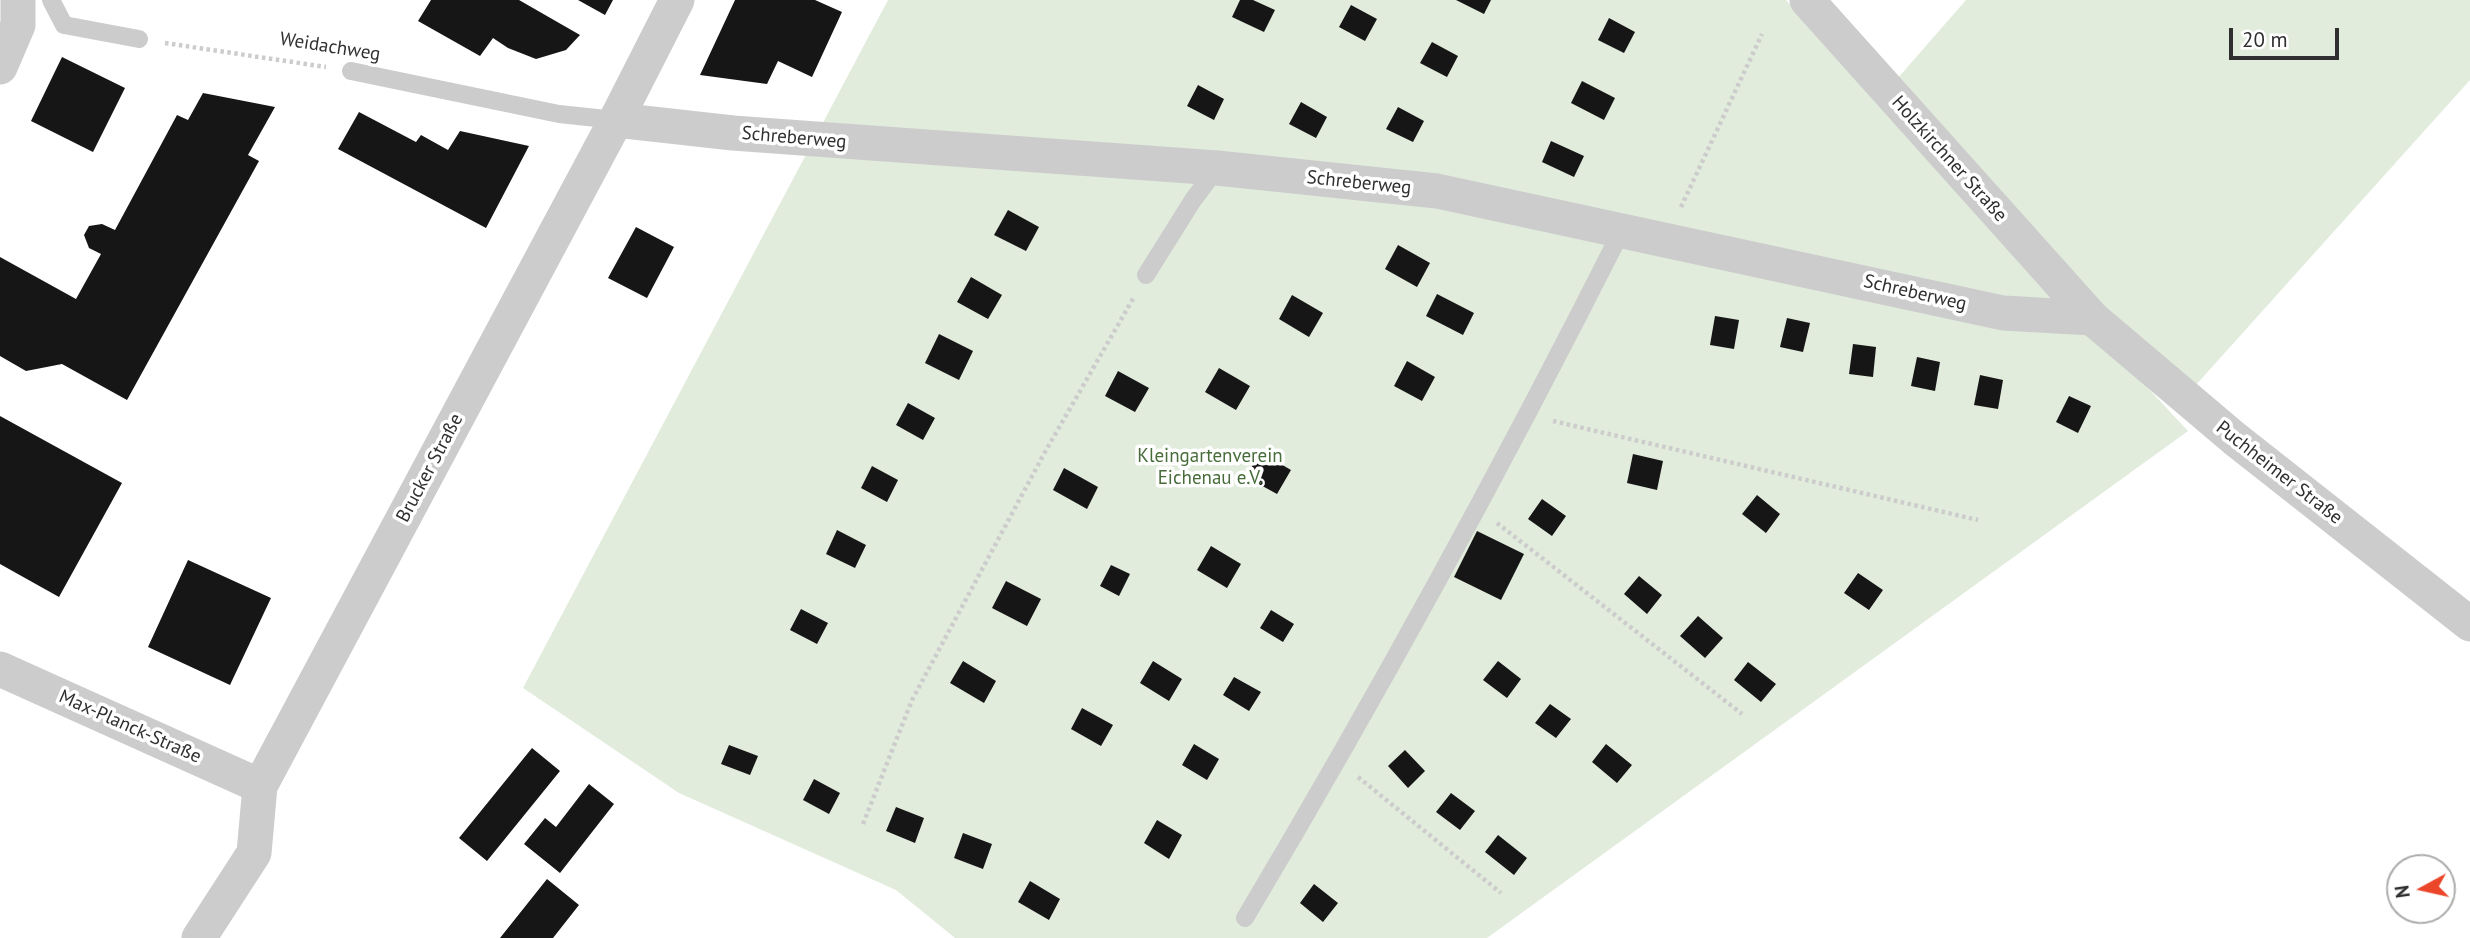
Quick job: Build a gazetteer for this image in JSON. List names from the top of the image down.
{
  "streets": {
    "street": [
      "Schreberweg",
      "Holzkirchner Straße",
      "Brucker Straße",
      "Puchheimer Straße",
      "Max-Planck-Straße"
    ],
    "lane": ["Weidachweg"]
  },
  "crossings": [
    ["Weidachweg", "Schreberweg"],
    ["Weidachweg", "Brucker Straße"],
    ["Schreberweg", "Holzkirchner Straße"],
    ["Schreberweg", "Brucker Straße"],
    ["Schreberweg", "Puchheimer Straße"],
    ["Holzkirchner Straße", "Puchheimer Straße"],
    ["Brucker Straße", "Max-Planck-Straße"]
  ],
  "parks": ["Kleingartenverein Eichenau e.V."],
  "scale_bar": "20 m",
  "north": "left"
}
